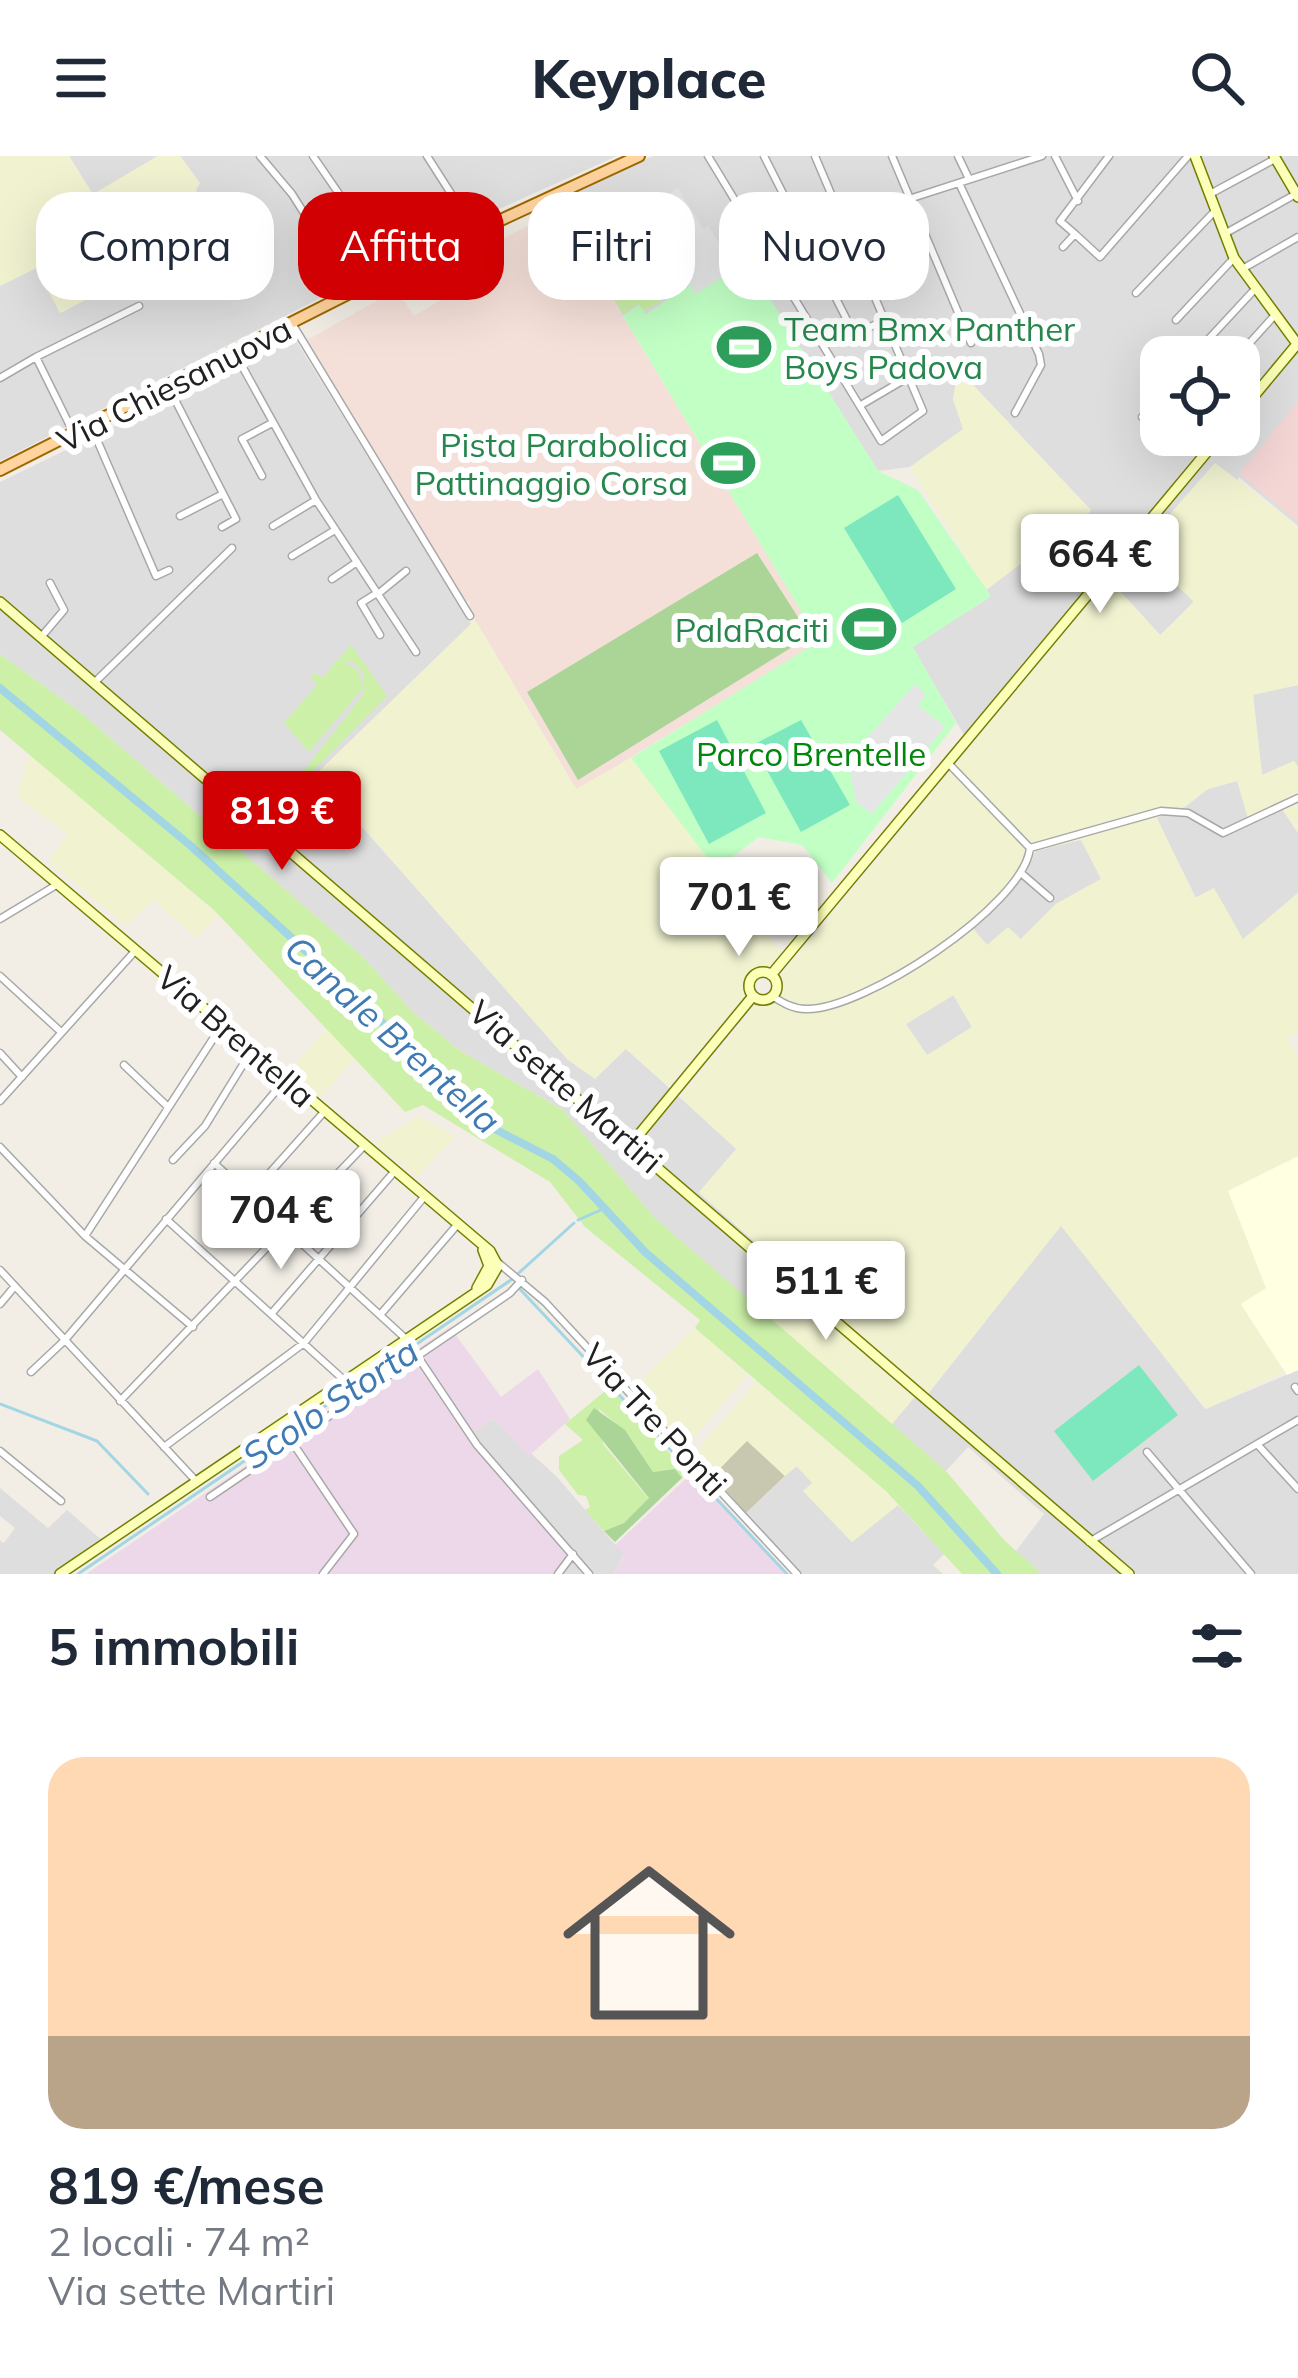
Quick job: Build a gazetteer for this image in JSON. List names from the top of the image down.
{
  "streets": {
    "main road": ["Via Chiesanuova", "Via Brentella", "Via sette Martiri"],
    "street": ["Via Tre Ponti"]
  },
  "crossings": [
    ["Via Brentella", "Via Tre Ponti"]
  ],
  "water": ["Canale Brentella", "Scolo Storta"],
  "parks": ["Parco Brentelle"],
  "places": {
    "sports": ["Team Bmx Panther Boys Padova", "Pista Parabolica Pattinaggio Corsa", "PalaRaciti"]
  },
  "page": {
    "header": "Keyplace",
    "chip": [
      "Compra",
      "Affitta",
      "Filtri",
      "Nuovo"
    ],
    "price": [
      "664 €",
      "819 €",
      "701 €",
      "704 €",
      "511 €"
    ],
    "heading": "5 immobili",
    "list": [
      {
        "name": "819 €/mese",
        "note": "2 locali · 74 m² · Via sette Martiri"
      }
    ]
  }
}
